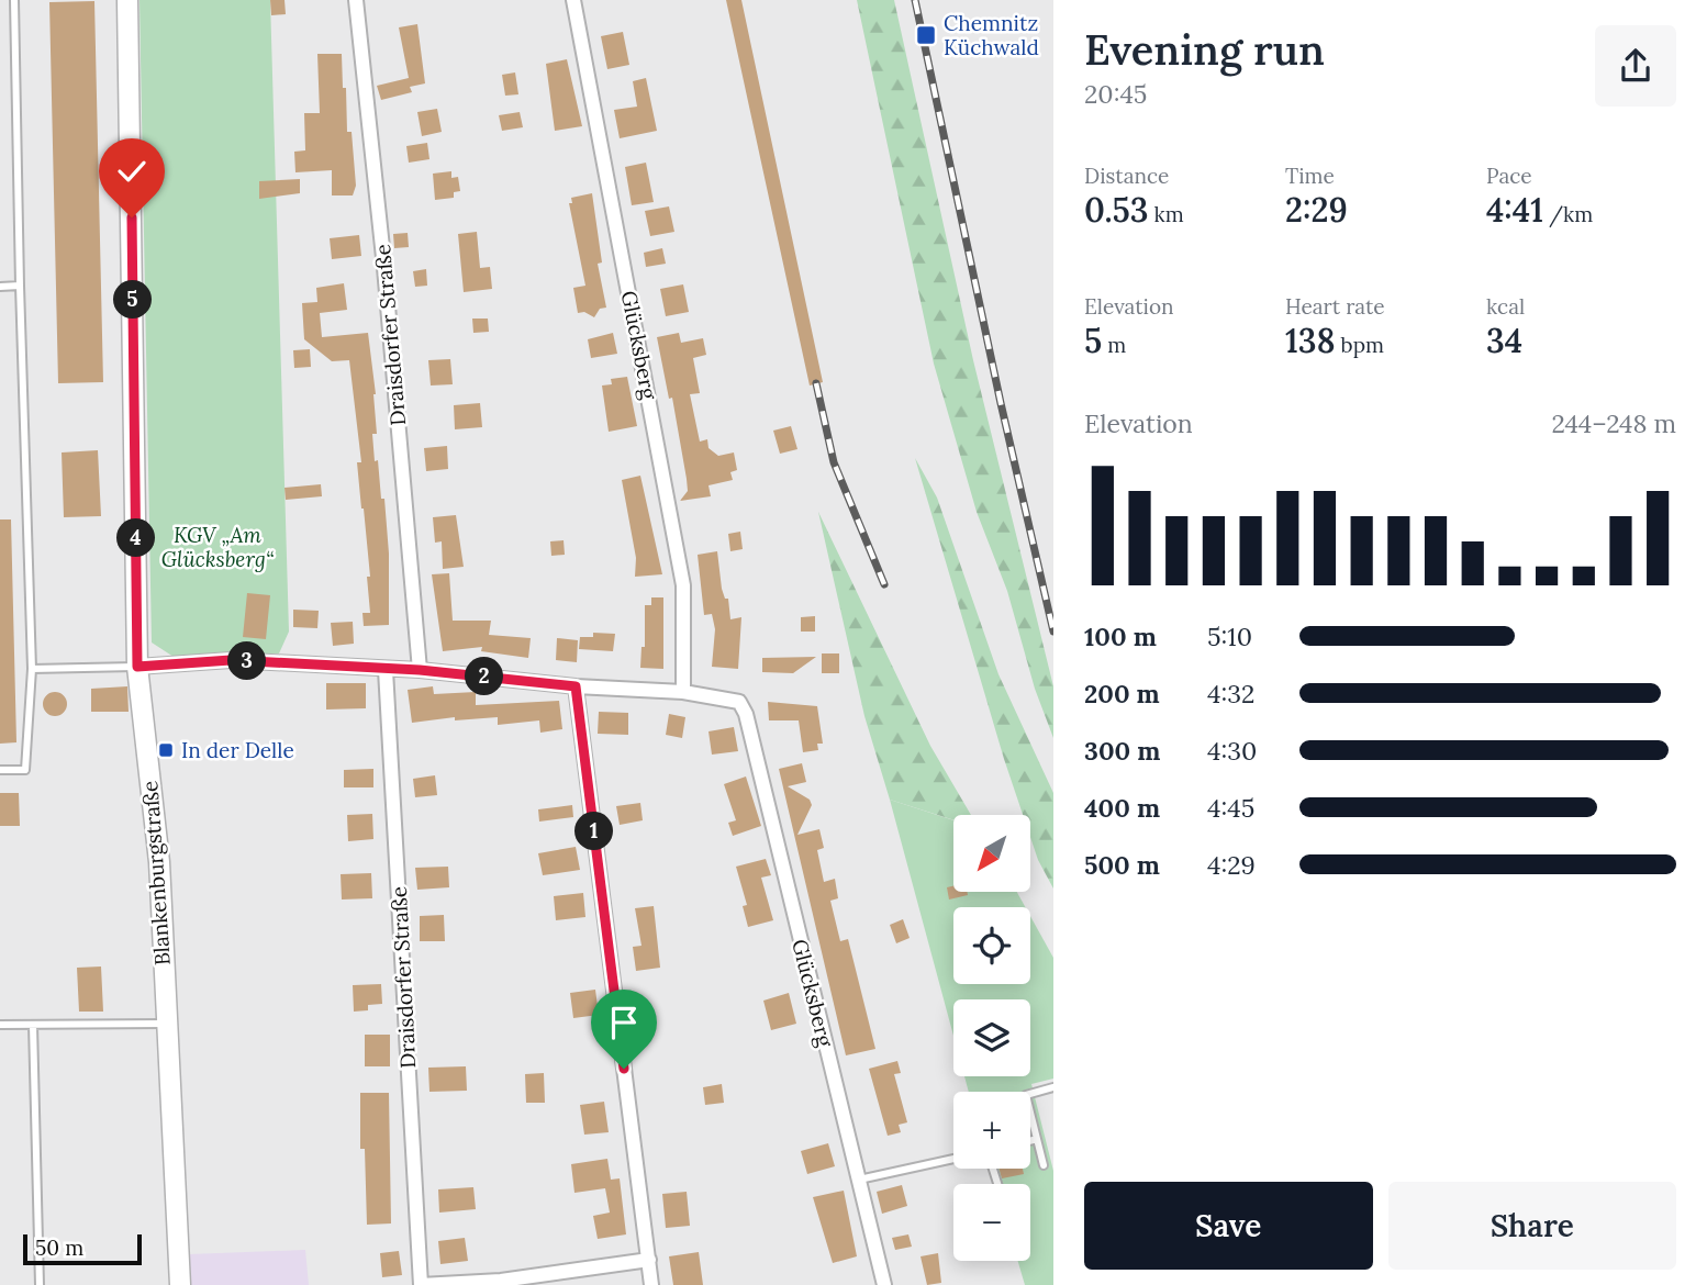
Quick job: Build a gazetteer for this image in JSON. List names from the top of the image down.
{
  "streets": {
    "main road": ["Blankenburgstraße"],
    "street": ["Draisdorfer Straße", "Glücksberg"]
  },
  "parks": ["KGV „Am Glücksberg“"],
  "places": {
    "transit": ["Chemnitz Küchwald", "In der Delle"]
  },
  "scale_bar": "50 m",
  "north": "bottom left",
  "page": {
    "heading": ["Evening run", "20:45"],
    "stats": [
      ["Distance", "0.53 km"],
      ["Time", "2:29"],
      ["Pace", "4:41 /km"],
      ["Elevation", "5 m"],
      ["Heart rate", "138 bpm"],
      ["kcal", "34"]
    ],
    "pins": [
      "5",
      "4",
      "3",
      "2",
      "1"
    ],
    "chart": ["Elevation", "244–248 m"],
    "list": [
      {
        "name": "100 m",
        "note": "5:10"
      },
      {
        "name": "200 m",
        "note": "4:32"
      },
      {
        "name": "300 m",
        "note": "4:30"
      },
      {
        "name": "400 m",
        "note": "4:45"
      },
      {
        "name": "500 m",
        "note": "4:29"
      }
    ],
    "map_buttons": ["+", "−"],
    "buttons": ["Save", "Share"],
    "scale": "50 m"
  }
}
